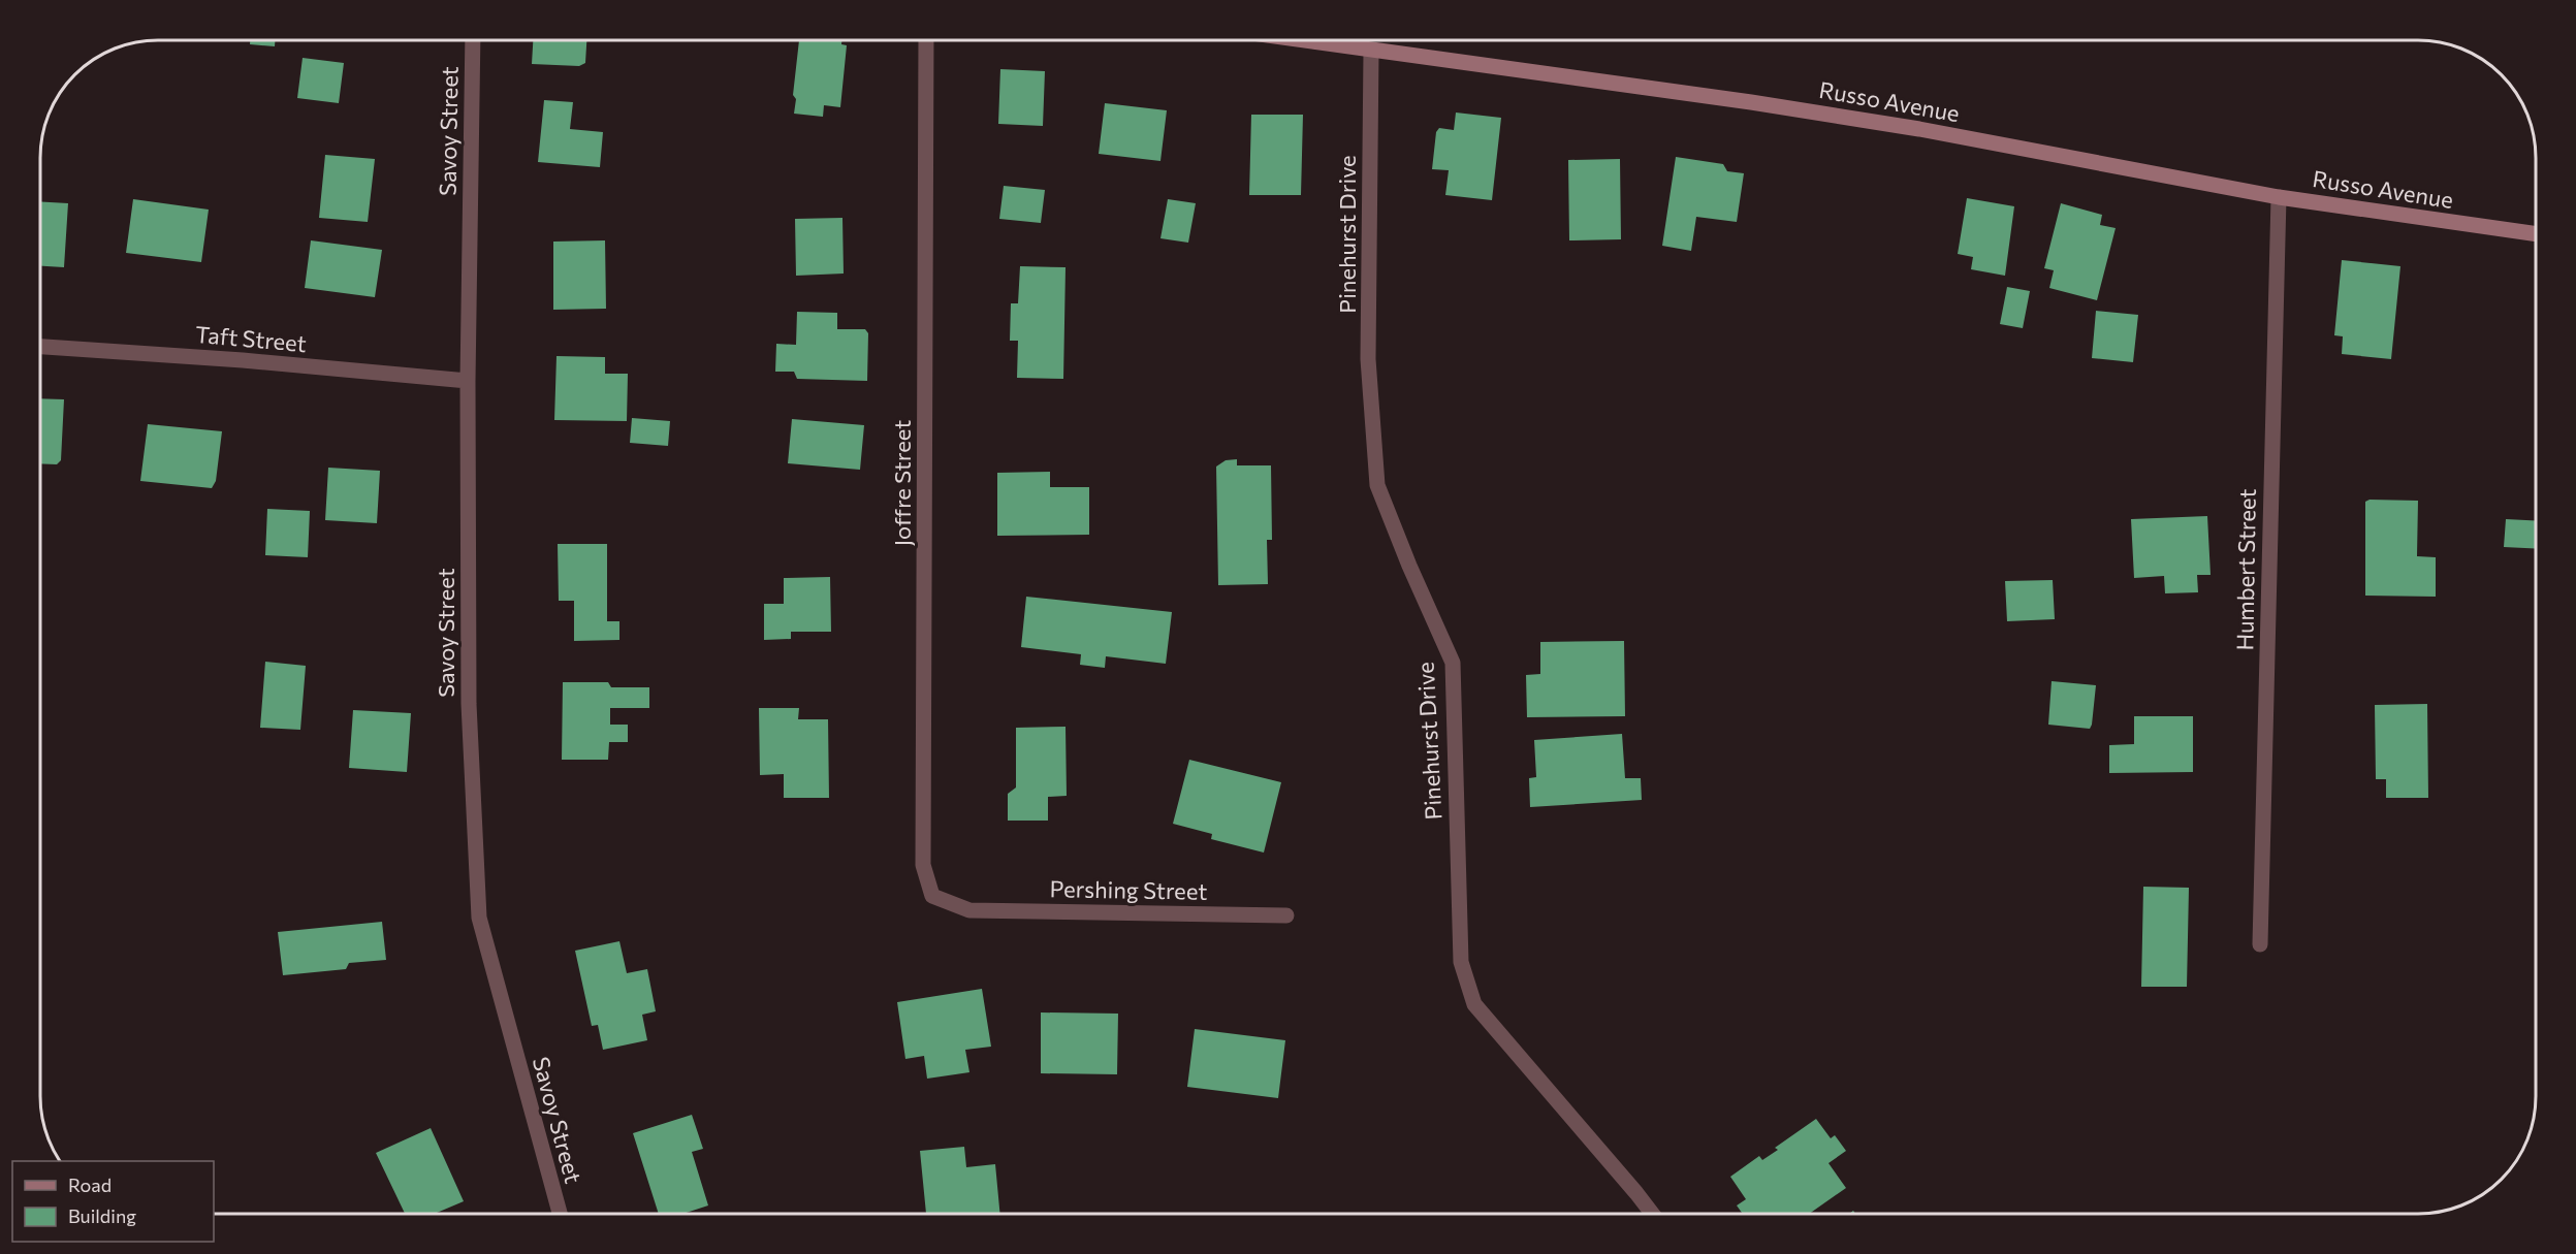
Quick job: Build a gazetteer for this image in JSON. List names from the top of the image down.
{
  "streets": {
    "street": [
      "Russo Avenue",
      "Savoy Street",
      "Pinehurst Drive",
      "Taft Street",
      "Joffre Street",
      "Humbert Street",
      "Pershing Street"
    ]
  },
  "crossings": [
    ["Russo Avenue", "Pinehurst Drive"],
    ["Russo Avenue", "Humbert Street"],
    ["Savoy Street", "Taft Street"],
    ["Joffre Street", "Pershing Street"]
  ],
  "legend": ["Road", "Building"]
}
